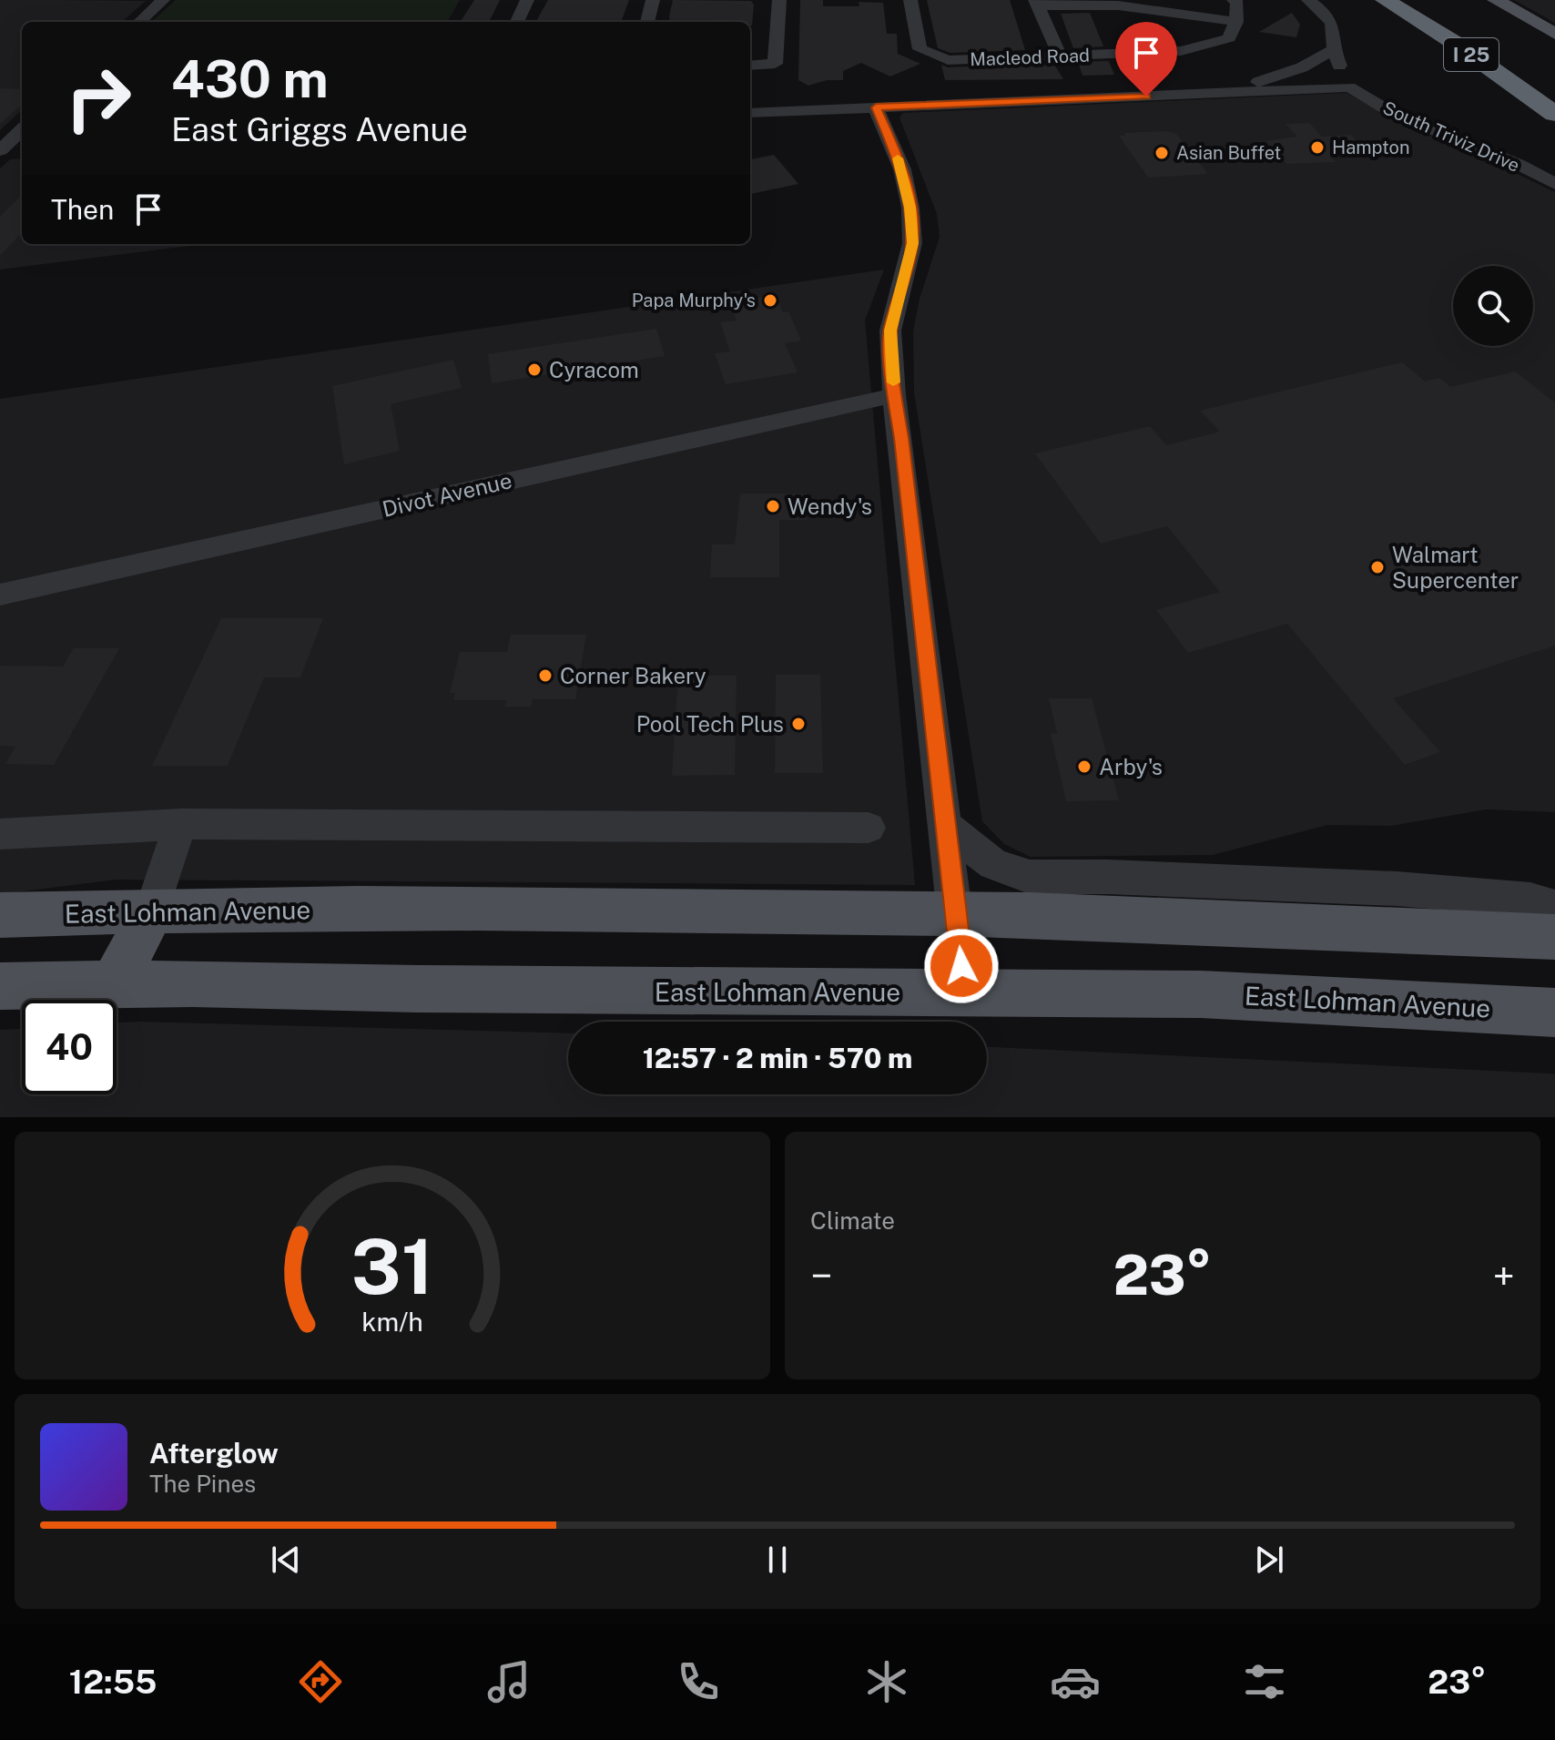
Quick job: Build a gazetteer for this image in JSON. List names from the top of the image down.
{
  "streets": {
    "highway": ["I 25"],
    "main road": ["East Lohman Avenue"],
    "street": ["Macleod Road", "South Triviz Drive", "Divot Avenue"]
  },
  "places": [
    "Hampton",
    "Asian Buffet",
    "Papa Murphy's",
    "Cyracom",
    "Wendy's",
    "Walmart Supercenter",
    "Corner Bakery",
    "Pool Tech Plus",
    "Arby's"
  ],
  "page": {
    "turn": ["430 m", "East Griggs Avenue"],
    "then": "Then",
    "limit": "40",
    "trip": "12:57 · 2 min · 570 m",
    "tile": "Climate",
    "heat": ["−", "23°", "+"],
    "song": ["Afterglow", "The Pines"],
    "tabs": ["12:55", "23°"],
    "gauge": ["31", "km/h"]
  }
}
